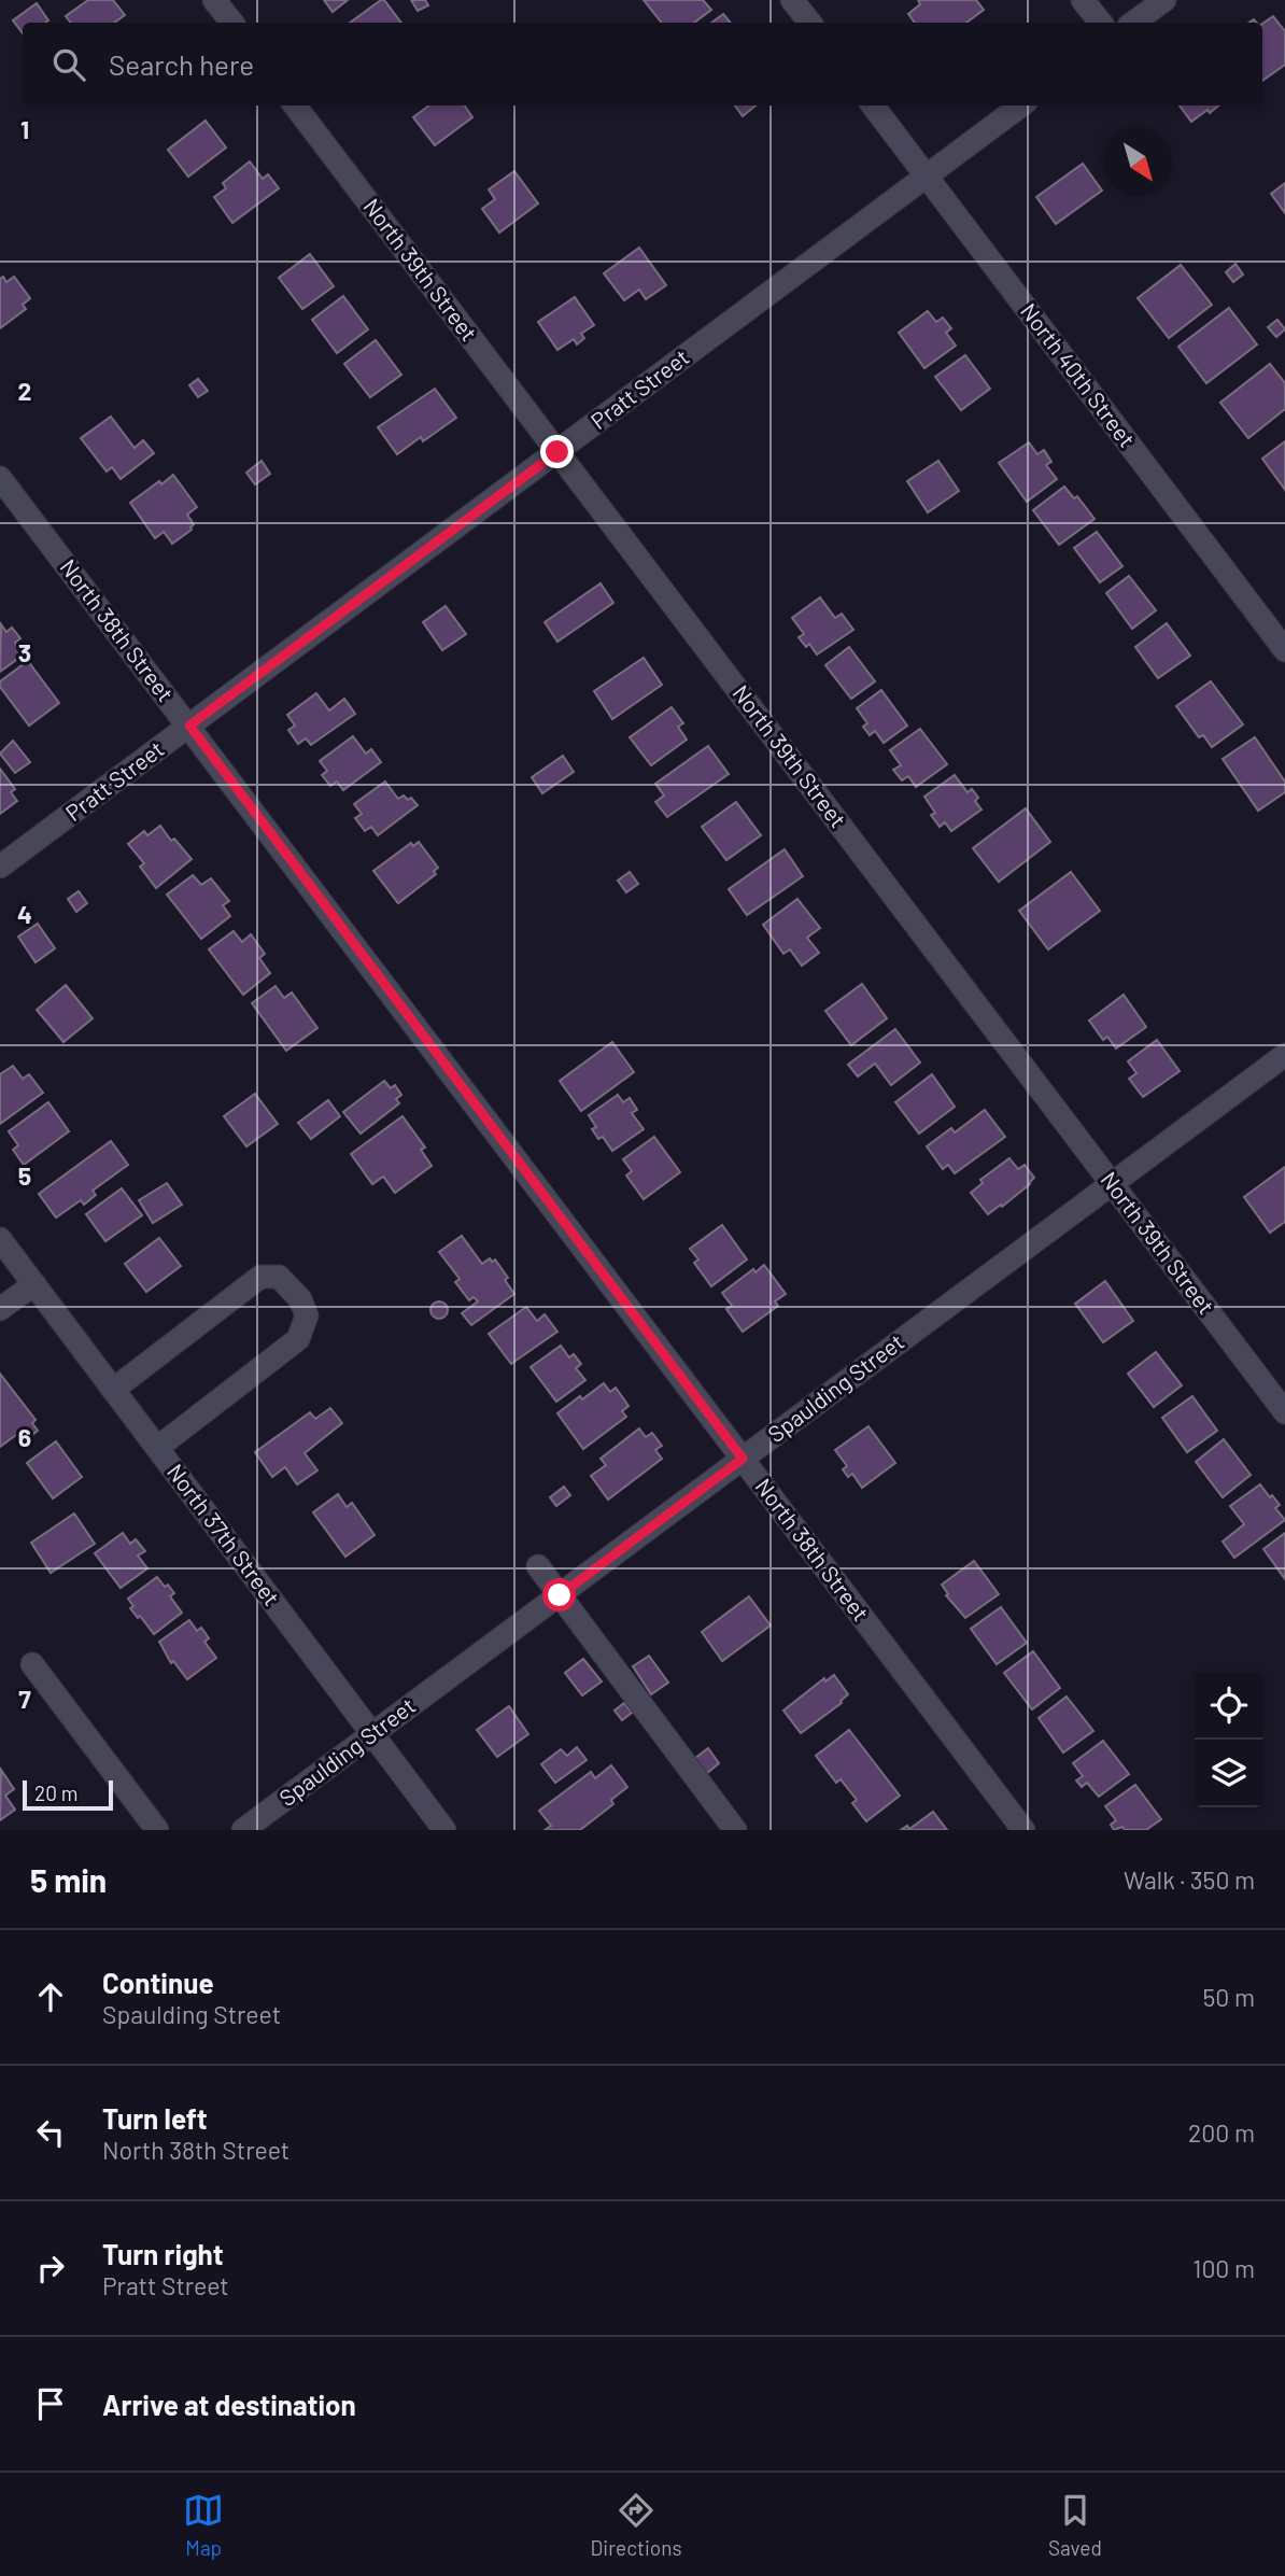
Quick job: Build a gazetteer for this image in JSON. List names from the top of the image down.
{
  "streets": {
    "street": [
      "North 39th Street",
      "North 40th Street",
      "Pratt Street",
      "North 38th Street",
      "Spaulding Street",
      "North 37th Street"
    ]
  },
  "crossings": [
    ["North 39th Street", "Pratt Street"],
    ["North 39th Street", "Spaulding Street"],
    ["North 40th Street", "Pratt Street"],
    ["Pratt Street", "North 38th Street"],
    ["North 38th Street", "Spaulding Street"],
    ["Spaulding Street", "North 37th Street"]
  ],
  "scale_bar": "20 m",
  "north": "bottom right",
  "page": {
    "search": "Search here",
    "scale": "20 m",
    "heading": ["5 min", "Walk · 350 m"],
    "list": [
      ["Continue", "Spaulding Street", "50 m"],
      ["Turn left", "North 38th Street", "200 m"],
      ["Turn right", "Pratt Street", "100 m"],
      "Arrive at destination"
    ],
    "nav": ["Map", "Directions", "Saved"]
  },
  "grid": {
    "rows": [
      "1",
      "2",
      "3",
      "4",
      "5",
      "6",
      "7"
    ]
  }
}
